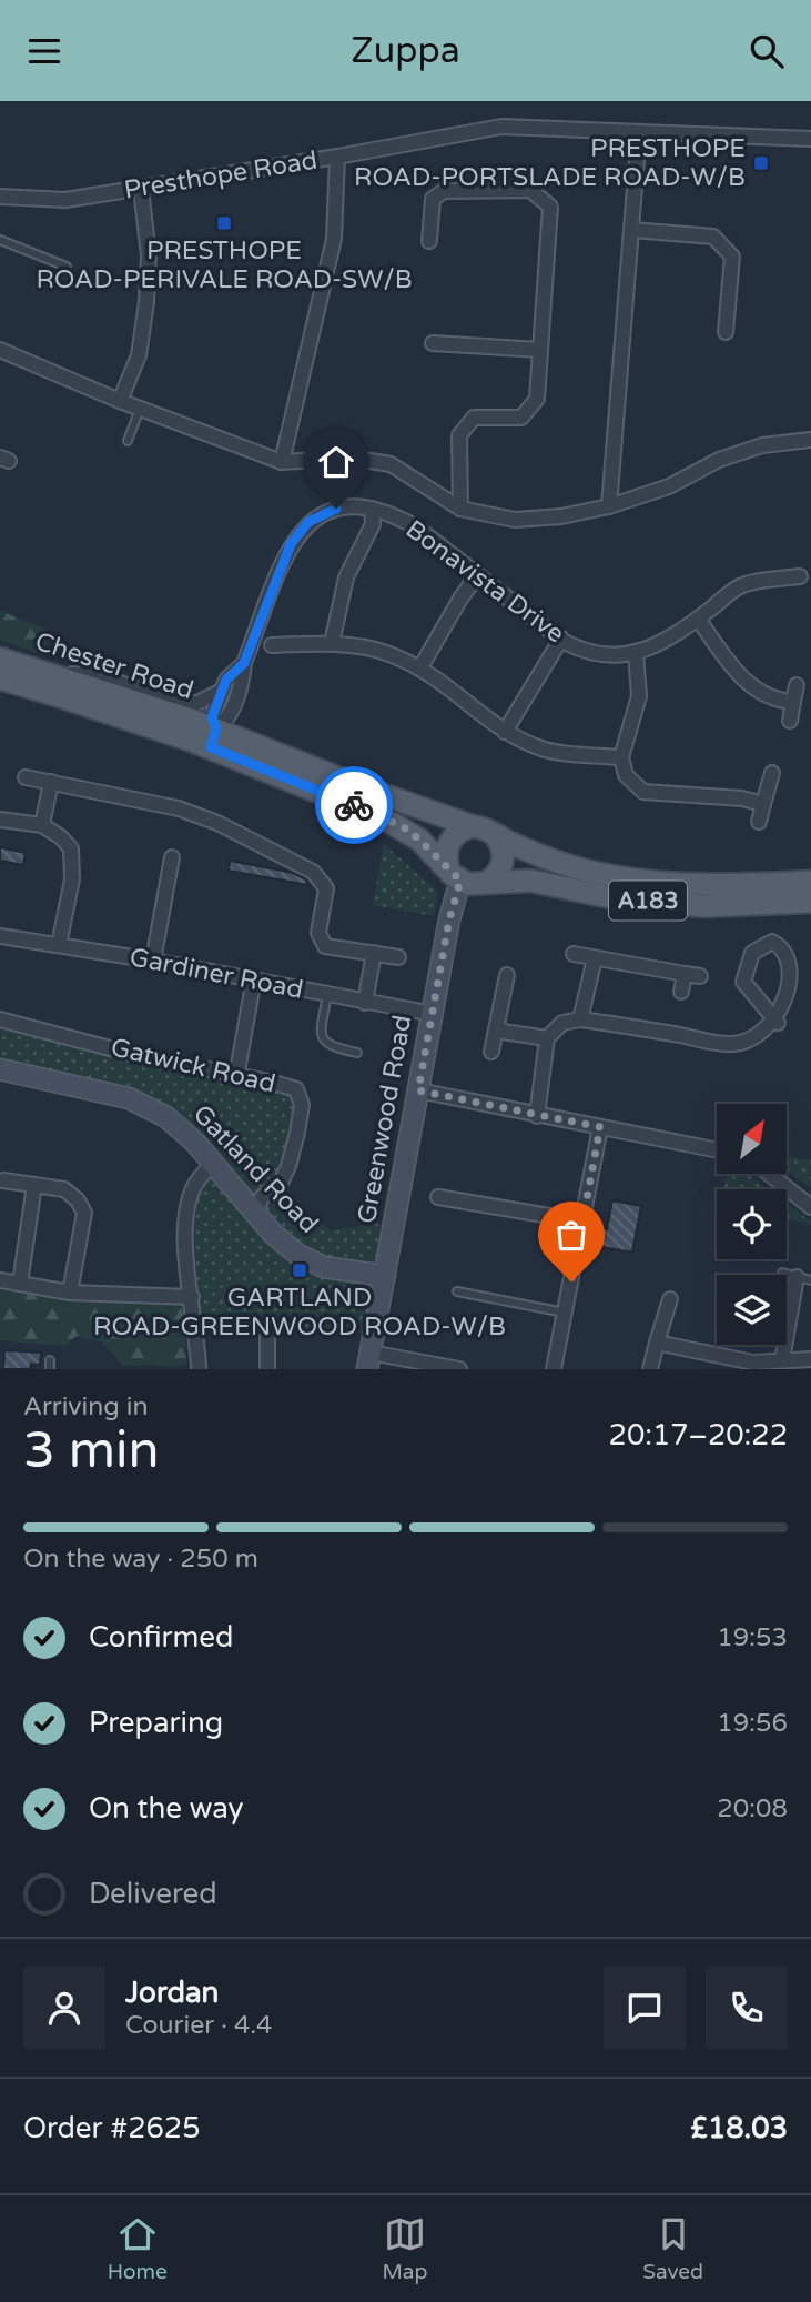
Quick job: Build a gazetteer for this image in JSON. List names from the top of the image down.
{
  "streets": {
    "main road": ["Chester Road", "A183"],
    "street": [
      "Presthope Road",
      "Bonavista Drive",
      "Gardiner Road",
      "Gatwick Road",
      "Greenwood Road",
      "Gatland Road"
    ]
  },
  "crossings": [
    ["Bonavista Drive", "Chester Road"],
    ["Chester Road", "A183"],
    ["Chester Road", "Greenwood Road"],
    ["A183", "Greenwood Road"],
    ["Gardiner Road", "Greenwood Road"],
    ["Gatwick Road", "Gatland Road"],
    ["Greenwood Road", "Gatland Road"]
  ],
  "places": {
    "transit": ["PRESTHOPE ROAD-PORTSLADE ROAD-W/B", "PRESTHOPE ROAD-PERIVALE ROAD-SW/B", "GARTLAND ROAD-GREENWOOD ROAD-W/B"]
  },
  "north": "top right",
  "page": {
    "header": "Zuppa",
    "heading": ["3 min", "Arriving in", "20:17–20:22"],
    "panel": [
      "Jordan",
      "Courier · 4.4",
      "Order #2625",
      "£18.03"
    ],
    "bar": "On the way · 250 m",
    "list": [
      ["Confirmed", "19:53"],
      ["Preparing", "19:56"],
      ["On the way", "20:08"],
      "Delivered"
    ],
    "tabs": ["Home", "Map", "Saved"]
  }
}
